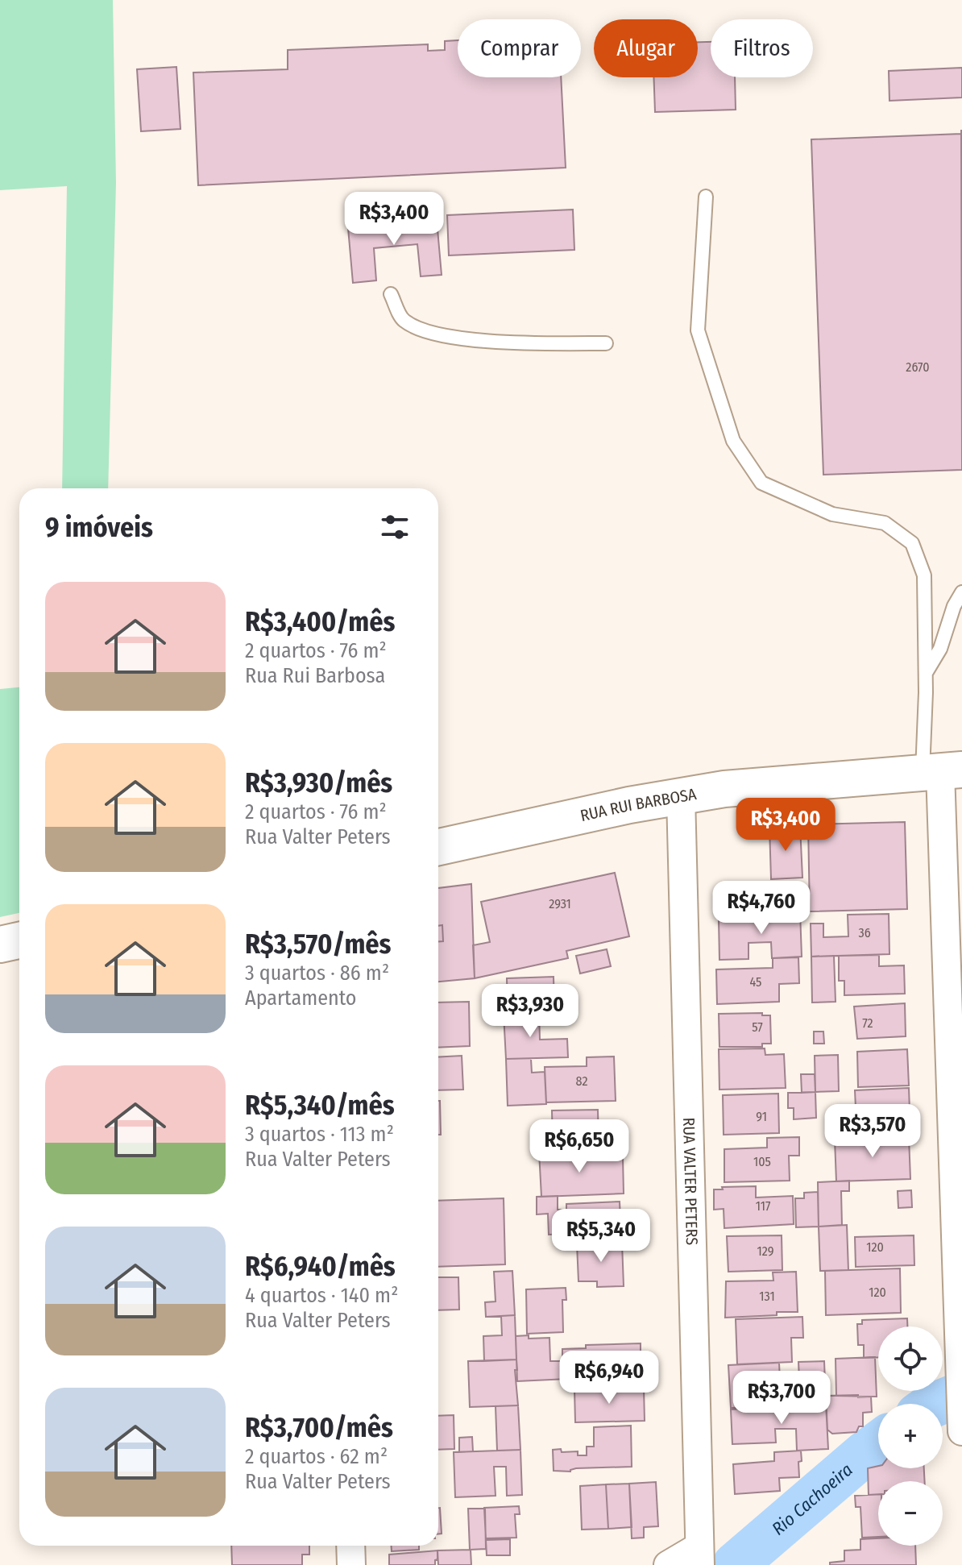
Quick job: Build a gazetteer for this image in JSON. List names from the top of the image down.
{
  "streets": {
    "street": ["RUA RUI BARBOSA", "RUA VALTER PETERS"]
  },
  "crossings": [
    ["RUA RUI BARBOSA", "RUA VALTER PETERS"]
  ],
  "water": ["Rio Cachoeira"],
  "house_numbers": [
    "2670",
    "2931",
    "36",
    "45",
    "72",
    "57",
    "82",
    "91",
    "105",
    "117",
    "120",
    "129",
    "120",
    "131"
  ],
  "page": {
    "chip": ["Comprar", "Alugar", "Filtros"],
    "price": [
      "R$3,400",
      "R$3,400",
      "R$4,760",
      "R$3,930",
      "R$3,570",
      "R$6,650",
      "R$5,340",
      "R$6,940",
      "R$3,700"
    ],
    "heading": "9 imóveis",
    "list": [
      {
        "name": "R$3,400/mês",
        "note": "2 quartos · 76 m² · Rua Rui Barbosa"
      },
      {
        "name": "R$3,930/mês",
        "note": "2 quartos · 76 m² · Rua Valter Peters"
      },
      {
        "name": "R$3,570/mês",
        "note": "3 quartos · 86 m² · Apartamento"
      },
      {
        "name": "R$5,340/mês",
        "note": "3 quartos · 113 m² · Rua Valter Peters"
      },
      {
        "name": "R$6,940/mês",
        "note": "4 quartos · 140 m² · Rua Valter Peters"
      },
      {
        "name": "R$3,700/mês",
        "note": "2 quartos · 62 m² · Rua Valter Peters"
      }
    ],
    "map_buttons": ["+", "−"]
  }
}
